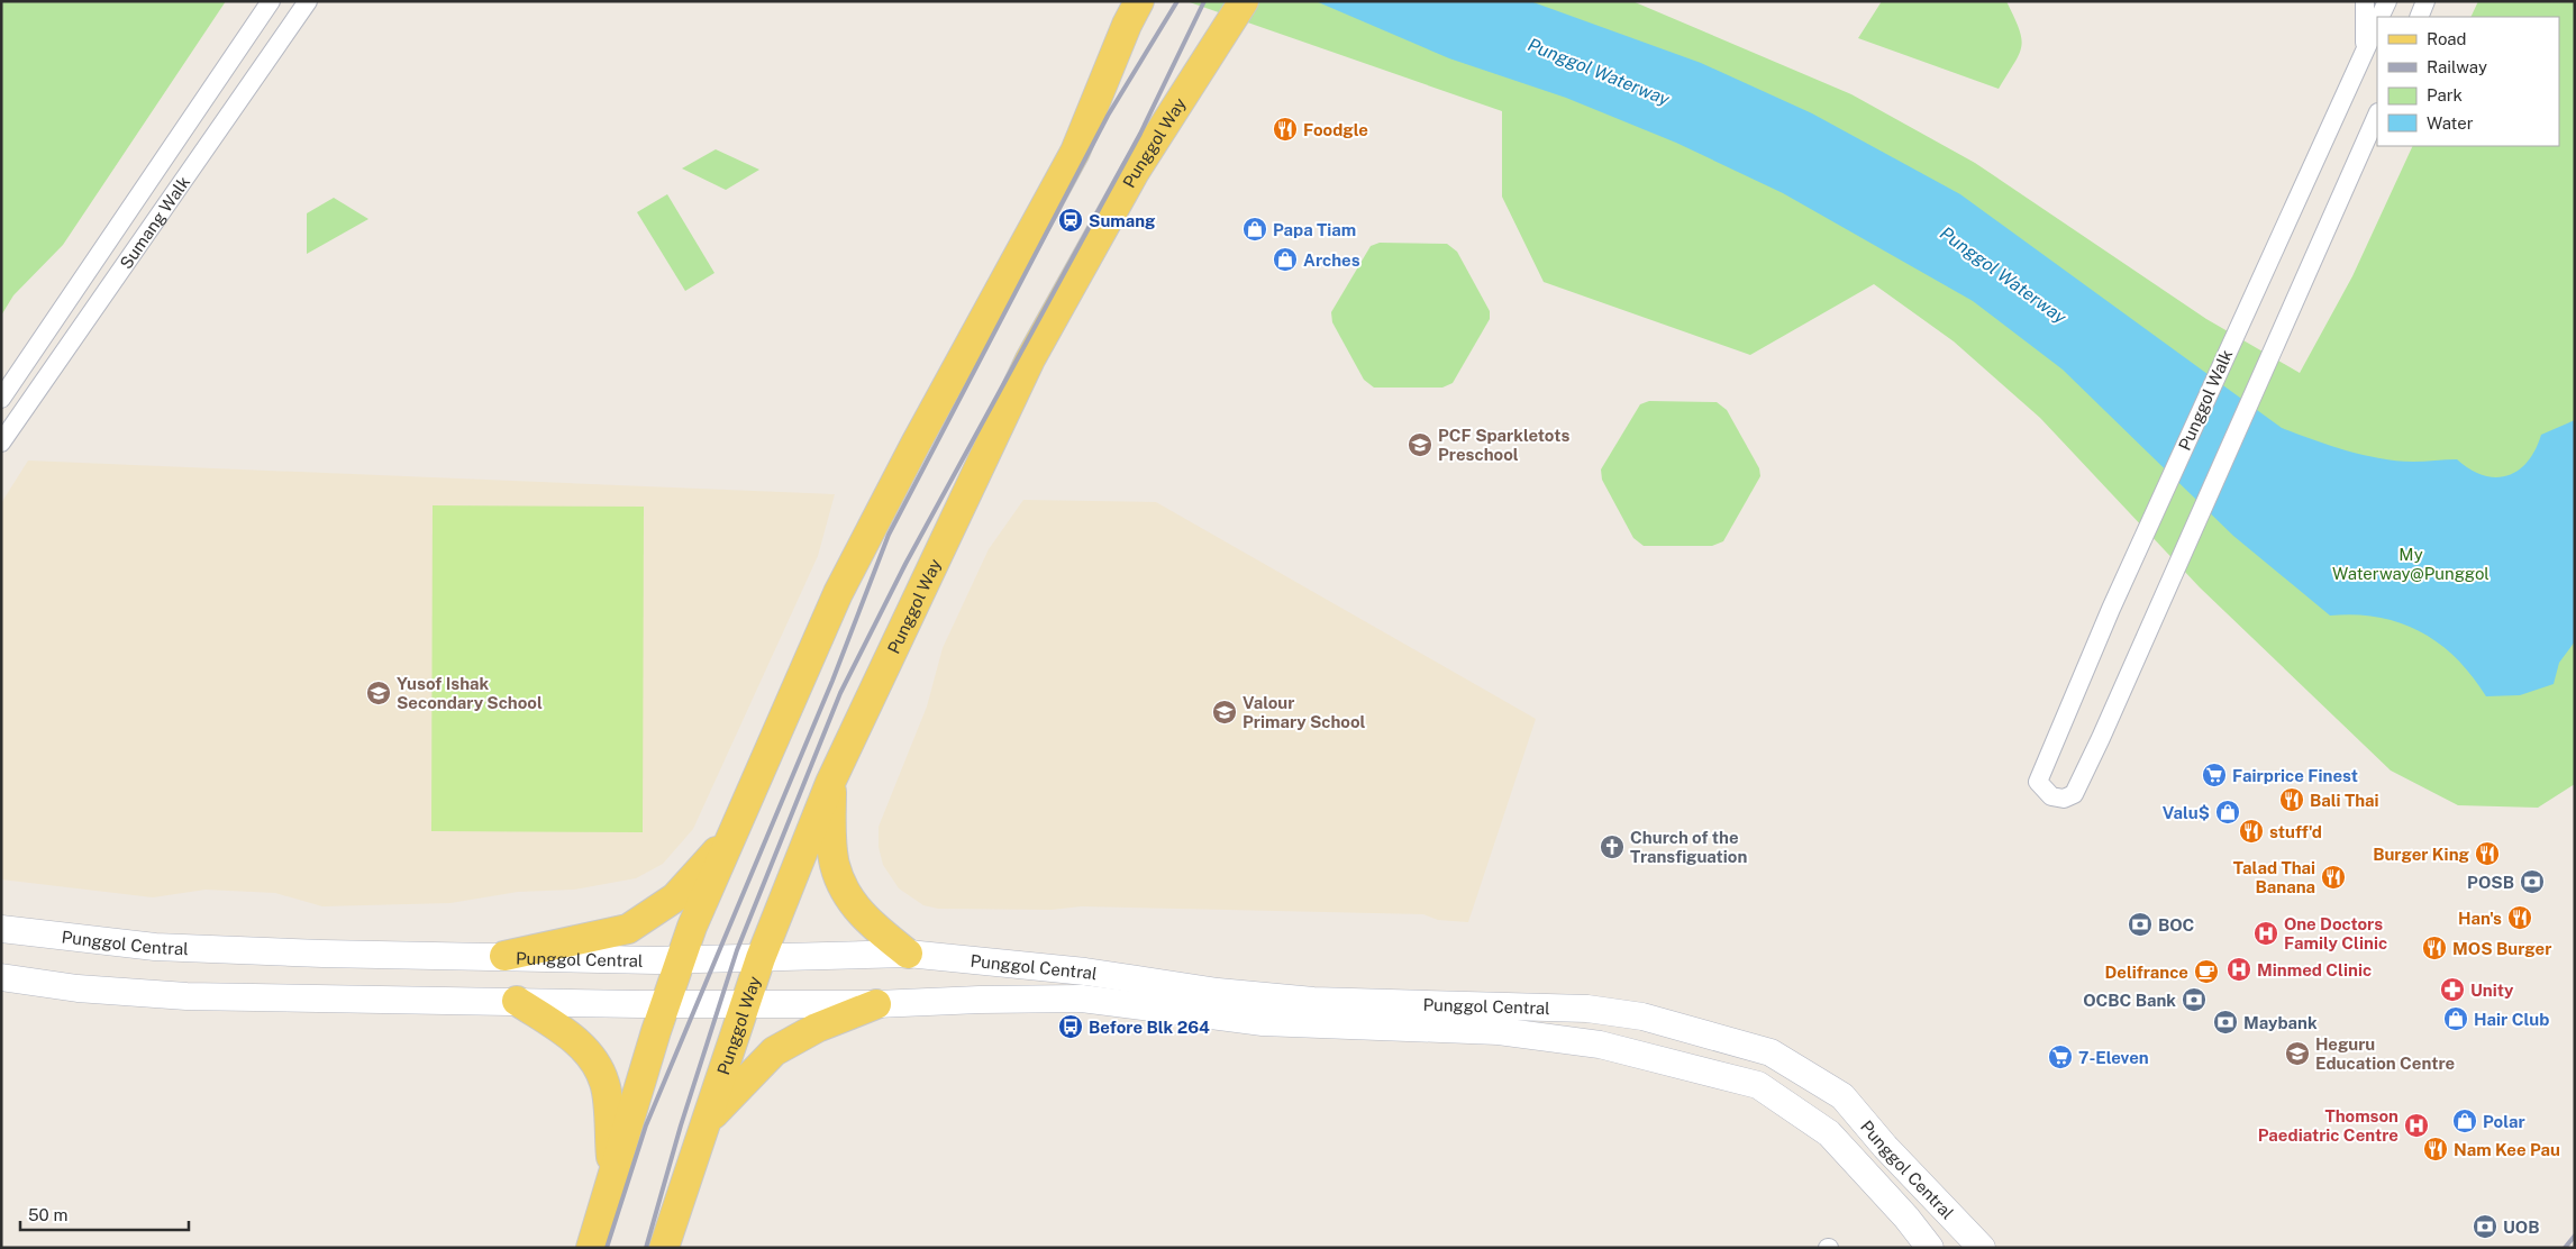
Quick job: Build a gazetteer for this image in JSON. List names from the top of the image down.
{
  "streets": {
    "main road": ["Punggol Way", "Punggol Central"],
    "street": ["Sumang Walk", "Punggol Walk"]
  },
  "crossings": [
    ["Punggol Way", "Punggol Central"]
  ],
  "water": ["Punggol Waterway"],
  "parks": ["My Waterway@Punggol"],
  "places": {
    "restaurant": [
      "Foodgle",
      "Bali Thai",
      "stuff'd",
      "Burger King",
      "Talad Thai Banana",
      "Han's",
      "MOS Burger",
      "Nam Kee Pau"
    ],
    "station": ["Sumang"],
    "shop": [
      "Papa Tiam",
      "Arches",
      "Valu$",
      "Hair Club",
      "Polar"
    ],
    "school or university": [
      "PCF Sparkletots Preschool",
      "Yusof Ishak Secondary School",
      "Valour Primary School",
      "Heguru Education Centre"
    ],
    "supermarket": ["Fairprice Finest", "7-Eleven"],
    "church": ["Church of the Transfiguation"],
    "bank": [
      "POSB",
      "BOC",
      "OCBC Bank",
      "Maybank",
      "UOB"
    ],
    "hospital": ["One Doctors Family Clinic", "Minmed Clinic", "Thomson Paediatric Centre"],
    "cafe": ["Delifrance"],
    "pharmacy": ["Unity"],
    "bus stop": ["Before Blk 264"]
  },
  "legend": [
    "Road",
    "Railway",
    "Park",
    "Water"
  ],
  "scale_bar": "50 m"
}
